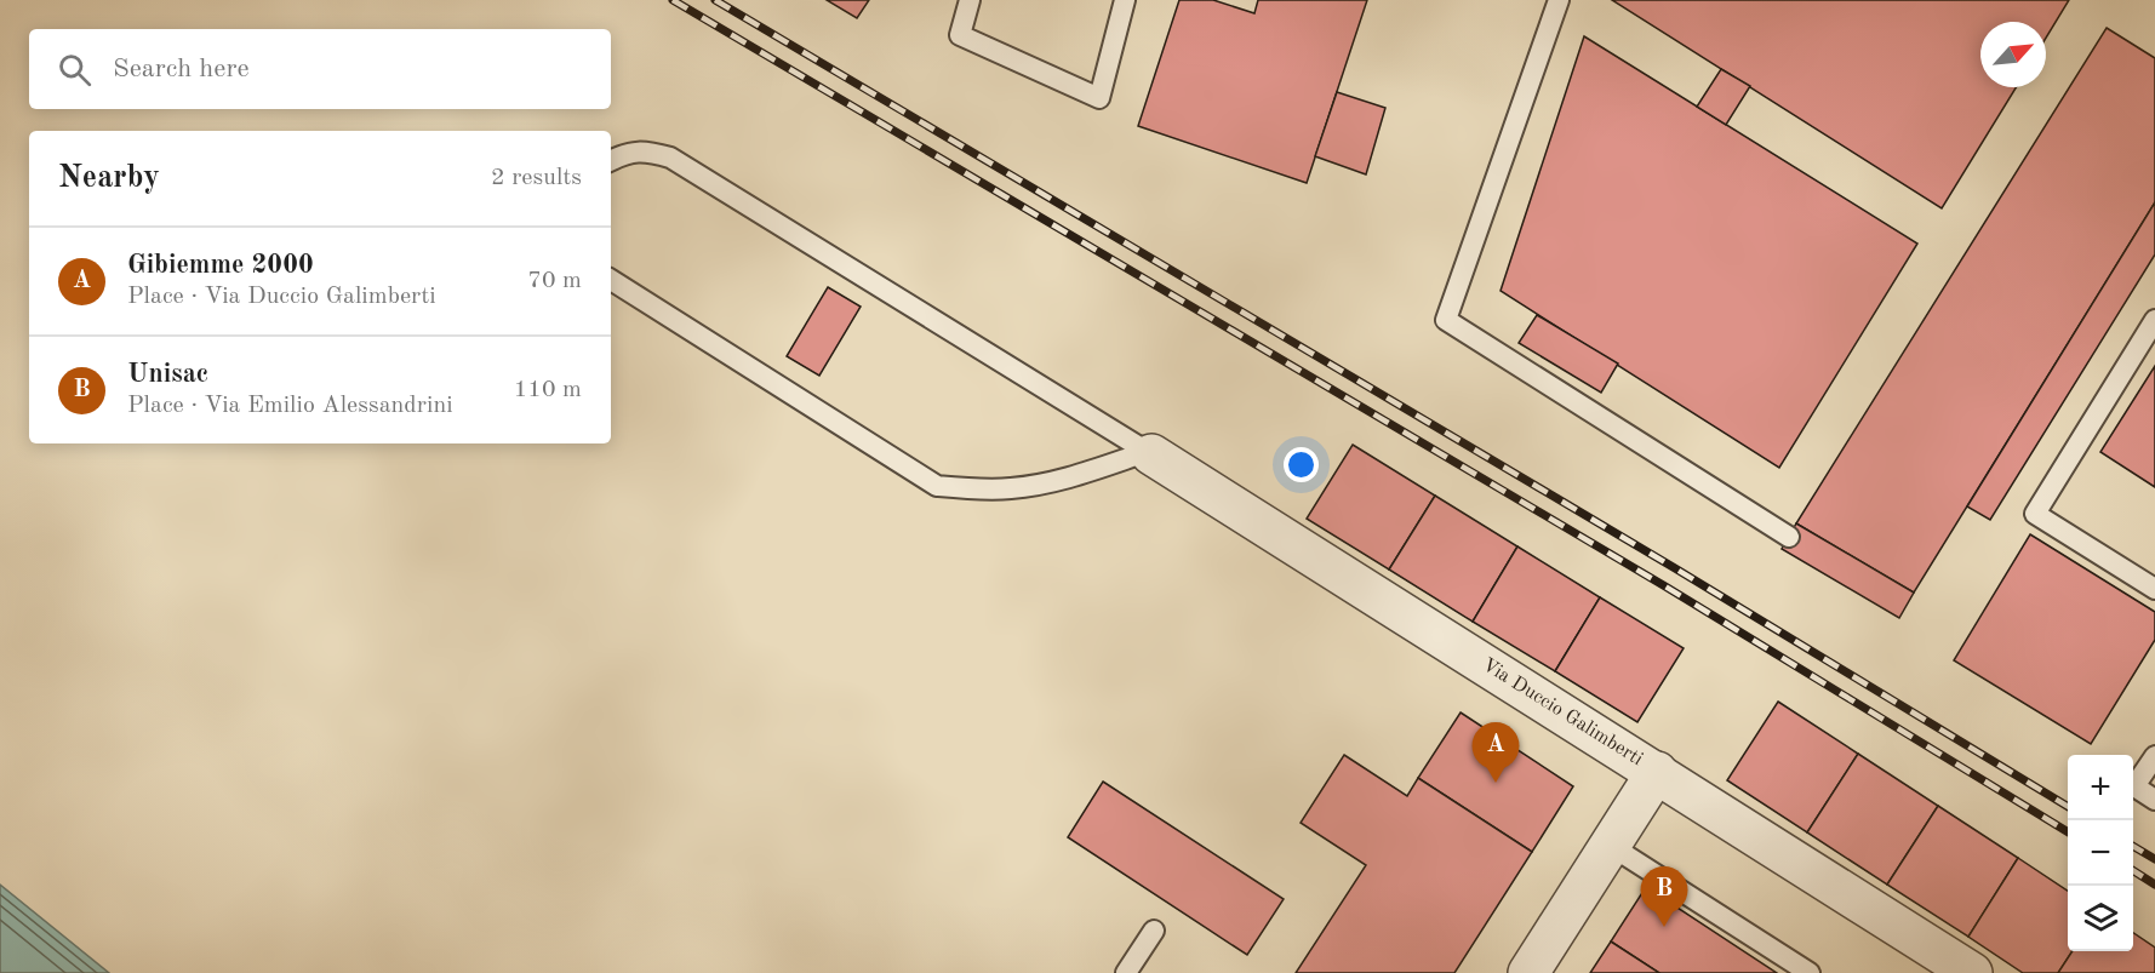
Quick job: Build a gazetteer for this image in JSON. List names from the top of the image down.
{
  "streets": {
    "street": ["Via Duccio Galimberti"]
  },
  "north": "top right",
  "page": {
    "search": "Search here",
    "heading": ["Nearby", "2 results"],
    "list": [
      {
        "mark": "A",
        "name": "Gibiemme 2000",
        "note": "Place · Via Duccio Galimberti",
        "value": "70 m"
      },
      {
        "mark": "B",
        "name": "Unisac",
        "note": "Place · Via Emilio Alessandrini",
        "value": "110 m"
      }
    ],
    "pins": ["A", "B"],
    "map_buttons": ["+", "−"]
  }
}
